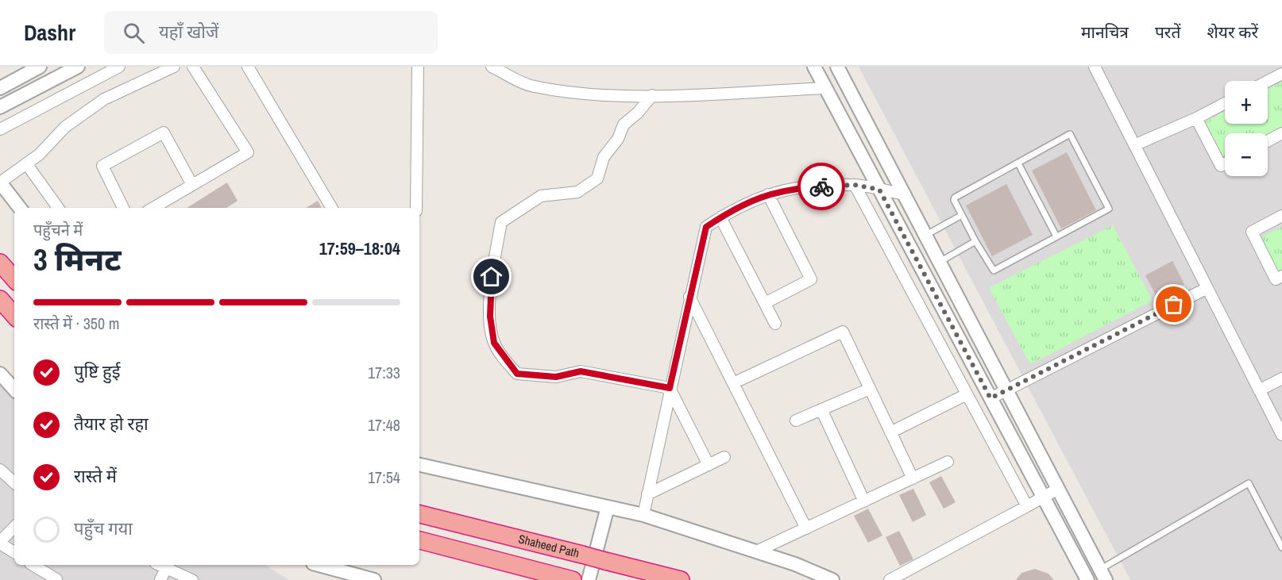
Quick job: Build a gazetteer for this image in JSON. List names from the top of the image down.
{
  "streets": {
    "highway": ["Shaheed Path"]
  },
  "page": {
    "header": "Dashr",
    "search": "यहाँ खोजें",
    "nav": ["मानचित्र", "परतें", "शेयर करें"],
    "map_buttons": ["+", "−"],
    "heading": ["3 मिनट", "पहुँचने में", "17:59–18:04"],
    "bar": "रास्ते में · 350 m",
    "list": [
      ["पुष्टि हुई", "17:33"],
      ["तैयार हो रहा", "17:48"],
      ["रास्ते में", "17:54"],
      "पहुँच गया"
    ]
  }
}
